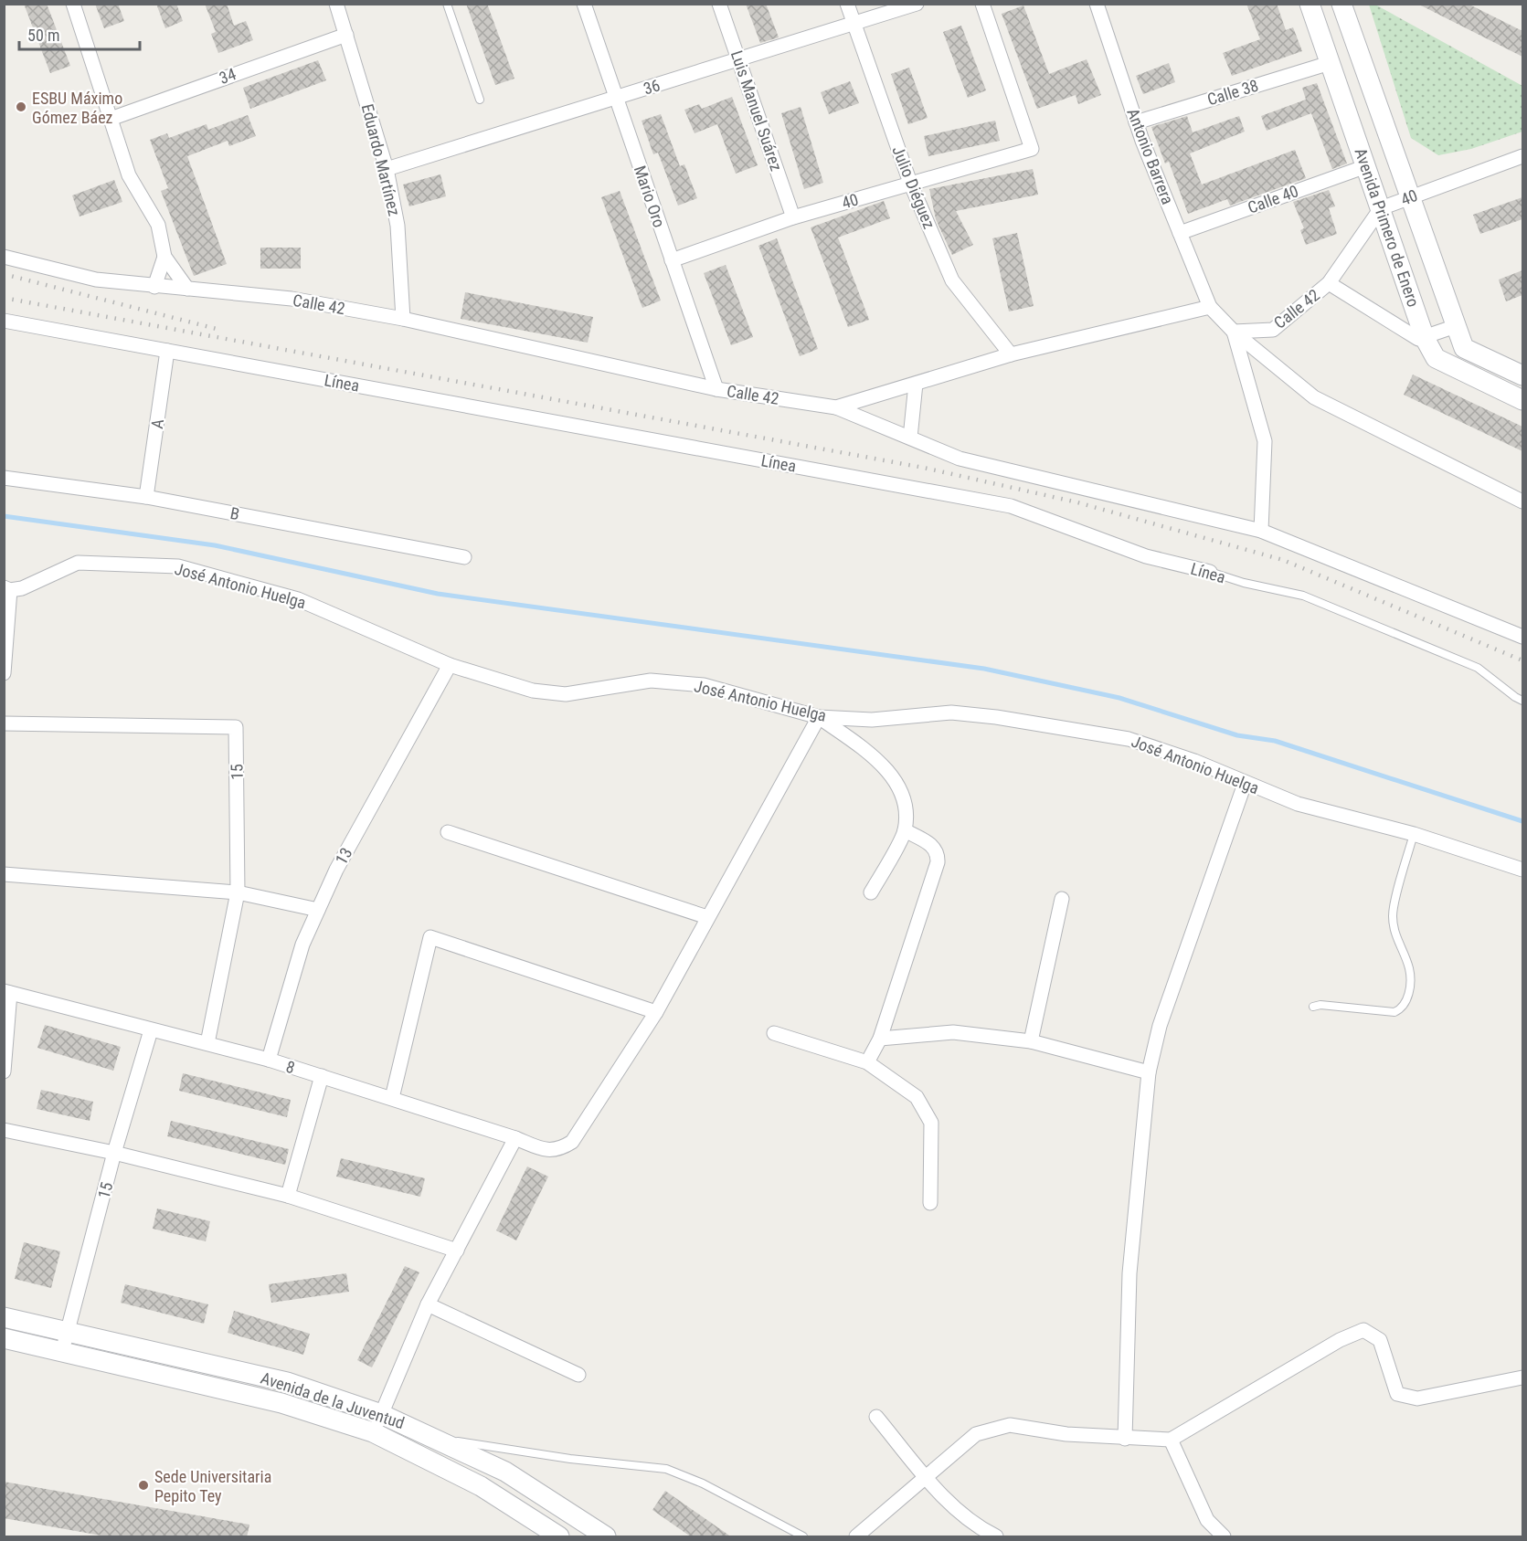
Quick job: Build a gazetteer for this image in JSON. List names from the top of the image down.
{
  "streets": {
    "main road": ["Avenida Primero de Enero", "Avenida de la Juventud"],
    "street": [
      "34",
      "36",
      "Calle 38",
      "Luis Manuel Suárez",
      "Antonio Barrera",
      "Eduardo Martínez",
      "Julio Diéguez",
      "Mario Oro",
      "40",
      "Calle 40",
      "Calle 42",
      "Línea",
      "A",
      "B",
      "José Antonio Huelga",
      "15",
      "13",
      "8"
    ]
  },
  "crossings": [
    ["34", "Eduardo Martínez"],
    ["36", "Luis Manuel Suárez"],
    ["36", "Eduardo Martínez"],
    ["36", "Julio Diéguez"],
    ["36", "Mario Oro"],
    ["Calle 38", "Antonio Barrera"],
    ["Calle 38", "Avenida Primero de Enero"],
    ["Luis Manuel Suárez", "40"],
    ["Antonio Barrera", "Calle 40"],
    ["Antonio Barrera", "Calle 42"],
    ["Eduardo Martínez", "Calle 42"],
    ["Julio Diéguez", "40"],
    ["Julio Diéguez", "Calle 42"],
    ["Mario Oro", "40"],
    ["Mario Oro", "Calle 42"],
    ["40", "Avenida Primero de Enero"],
    ["40", "Calle 42"],
    ["Calle 40", "Avenida Primero de Enero"],
    ["Avenida Primero de Enero", "Calle 42"],
    ["Línea", "A"],
    ["A", "B"],
    ["José Antonio Huelga", "13"],
    ["15", "8"],
    ["15", "Avenida de la Juventud"],
    ["13", "8"]
  ],
  "places": ["ESBU Máximo Gómez Báez", "Sede Universitaria Pepito Tey"],
  "scale_bar": "50 m"
}
